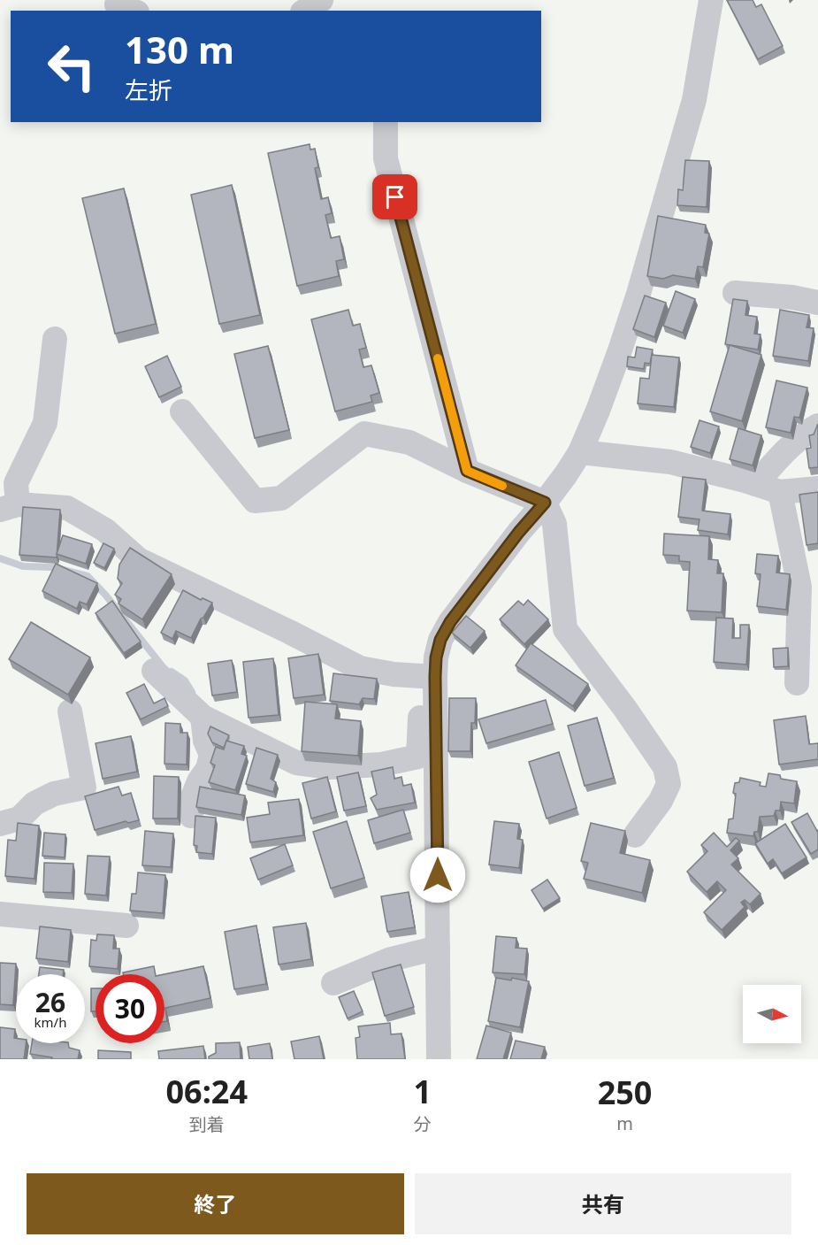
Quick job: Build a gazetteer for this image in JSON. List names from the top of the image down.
{
  "north": "right",
  "page": {
    "turn": ["130 m", "左折"],
    "speed": "26 km/h",
    "limit": "30",
    "eta": [
      "06:24",
      "到着",
      "1",
      "分",
      "250",
      "m"
    ],
    "buttons": ["終了", "共有"]
  }
}
